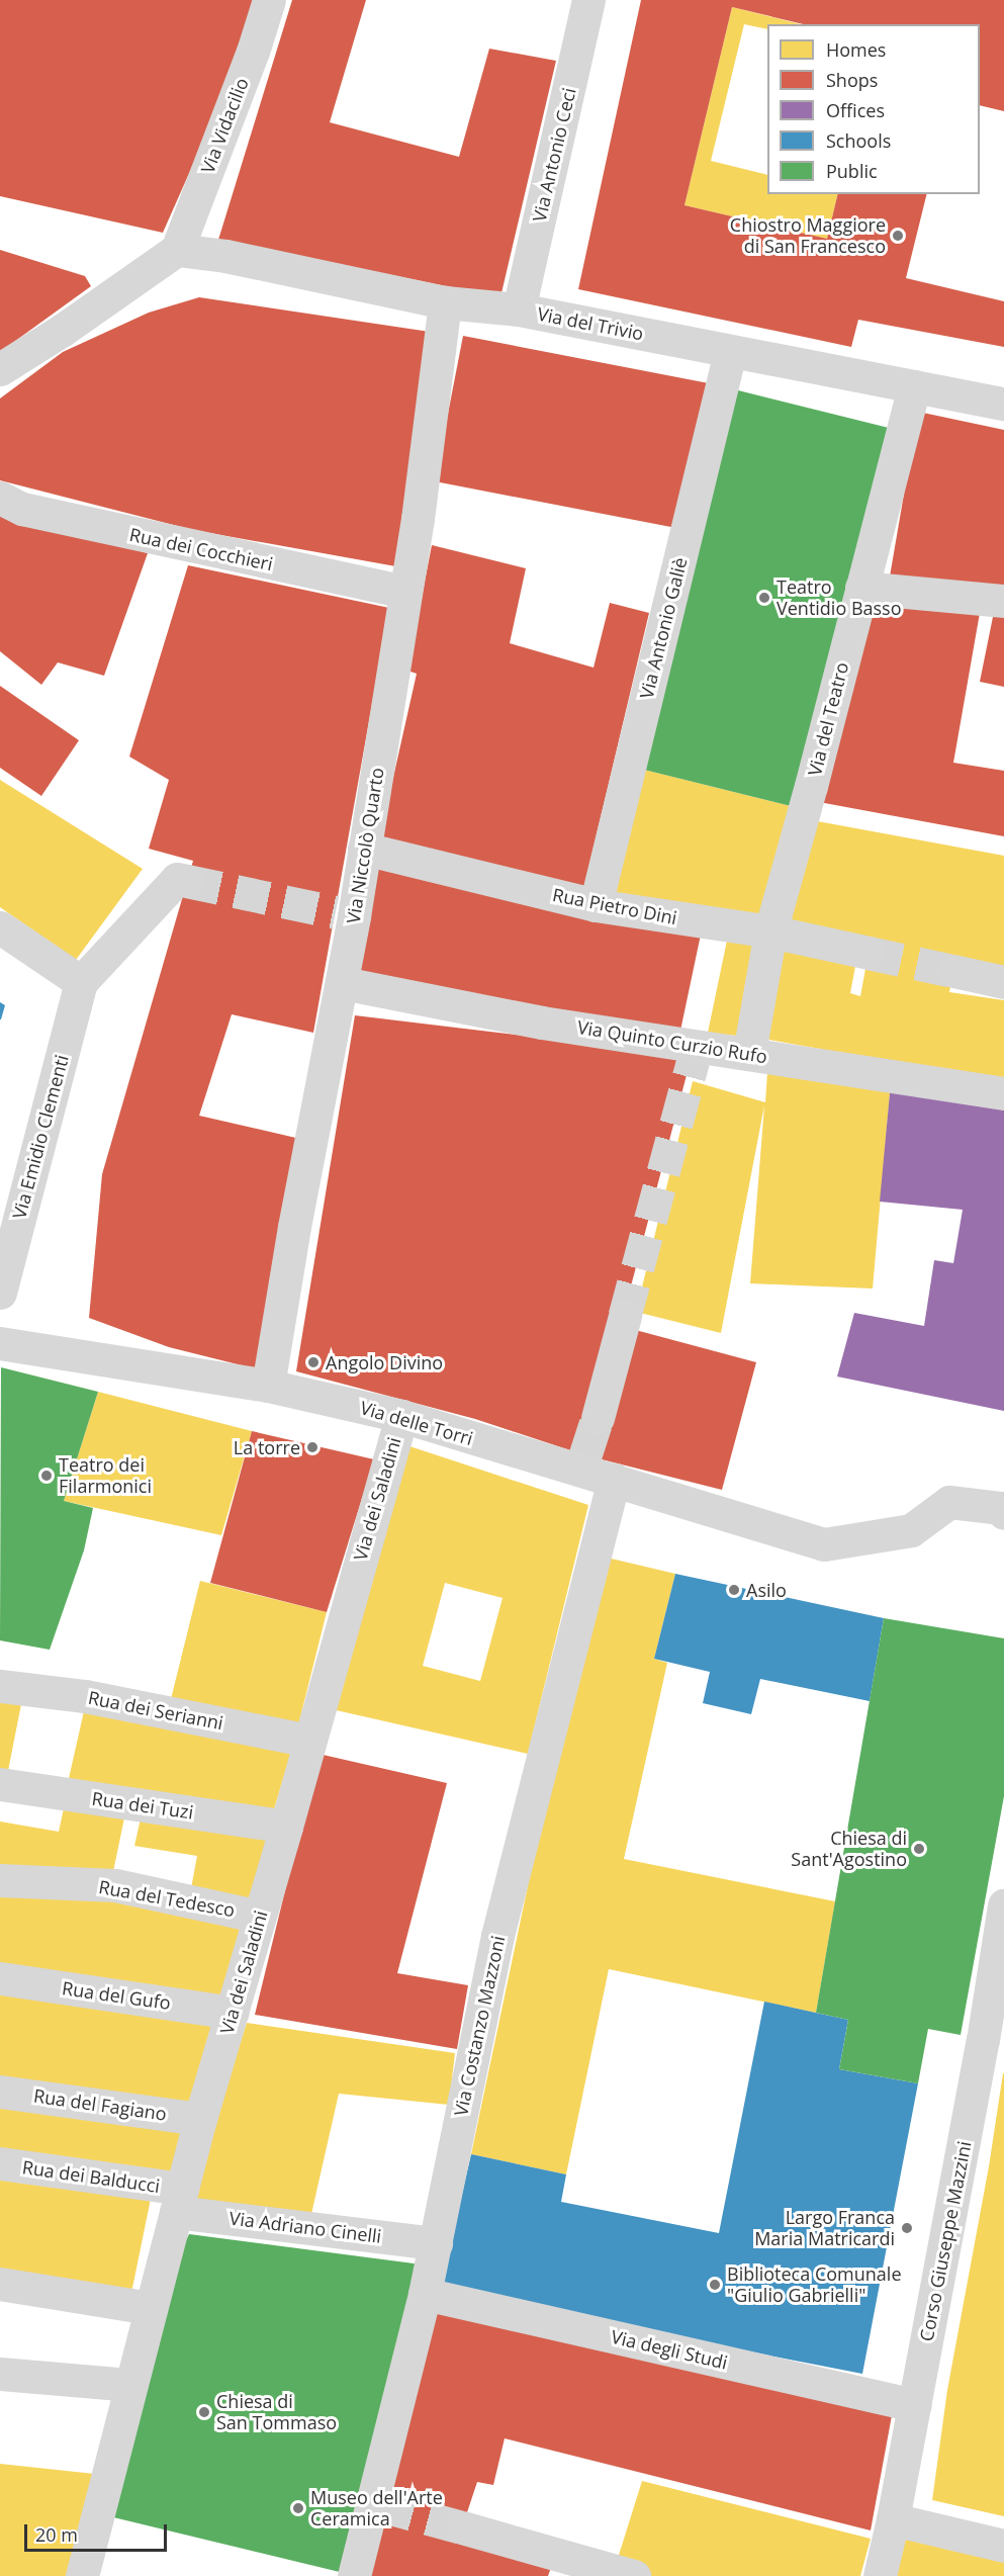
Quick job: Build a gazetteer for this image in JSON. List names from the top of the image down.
{
  "streets": {
    "street": [
      "Via Vidacilio",
      "Via Antonio Ceci",
      "Via del Trivio",
      "Rua dei Cocchieri",
      "Via Antonio Galiè",
      "Via del Teatro",
      "Via Niccolò Quarto",
      "Rua Pietro Dini",
      "Via Quinto Curzio Rufo",
      "Via Emidio Clementi",
      "Via delle Torri",
      "Via dei Saladini",
      "Rua dei Serianni",
      "Rua dei Tuzi",
      "Rua del Tedesco",
      "Rua del Gufo",
      "Via Costanzo Mazzoni",
      "Rua del Fagiano",
      "Rua dei Balducci",
      "Via Adriano Cinelli",
      "Corso Giuseppe Mazzini",
      "Via degli Studi"
    ]
  },
  "crossings": [
    ["Via Vidacilio", "Via del Trivio"],
    ["Via Antonio Ceci", "Via del Trivio"],
    ["Via del Trivio", "Via Antonio Galiè"],
    ["Via del Trivio", "Via del Teatro"],
    ["Via del Trivio", "Via Niccolò Quarto"],
    ["Rua dei Cocchieri", "Via Niccolò Quarto"],
    ["Via Antonio Galiè", "Rua Pietro Dini"],
    ["Via del Teatro", "Rua Pietro Dini"],
    ["Via del Teatro", "Via Quinto Curzio Rufo"],
    ["Via Niccolò Quarto", "Rua Pietro Dini"],
    ["Via Niccolò Quarto", "Via Quinto Curzio Rufo"],
    ["Via Niccolò Quarto", "Via delle Torri"],
    ["Via delle Torri", "Via dei Saladini"],
    ["Via delle Torri", "Via Costanzo Mazzoni"],
    ["Via dei Saladini", "Rua dei Serianni"],
    ["Via dei Saladini", "Rua dei Tuzi"],
    ["Via dei Saladini", "Rua del Tedesco"],
    ["Via dei Saladini", "Rua del Gufo"],
    ["Via dei Saladini", "Rua del Fagiano"],
    ["Via dei Saladini", "Rua dei Balducci"],
    ["Via dei Saladini", "Via Adriano Cinelli"],
    ["Via Costanzo Mazzoni", "Via Adriano Cinelli"],
    ["Via Costanzo Mazzoni", "Via degli Studi"],
    ["Rua dei Balducci", "Via Adriano Cinelli"],
    ["Corso Giuseppe Mazzini", "Via degli Studi"]
  ],
  "places": [
    "Chiostro Maggiore di San Francesco",
    "Teatro Ventidio Basso",
    "Angolo Divino",
    "La torre",
    "Teatro dei Filarmonici",
    "Asilo",
    "Chiesa di Sant'Agostino",
    "Largo Franca Maria Matricardi",
    "Biblioteca Comunale \"Giulio Gabrielli\"",
    "Chiesa di San Tommaso",
    "Museo dell'Arte Ceramica"
  ],
  "legend": [
    "Homes",
    "Shops",
    "Offices",
    "Schools",
    "Public"
  ],
  "scale_bar": "20 m"
}
